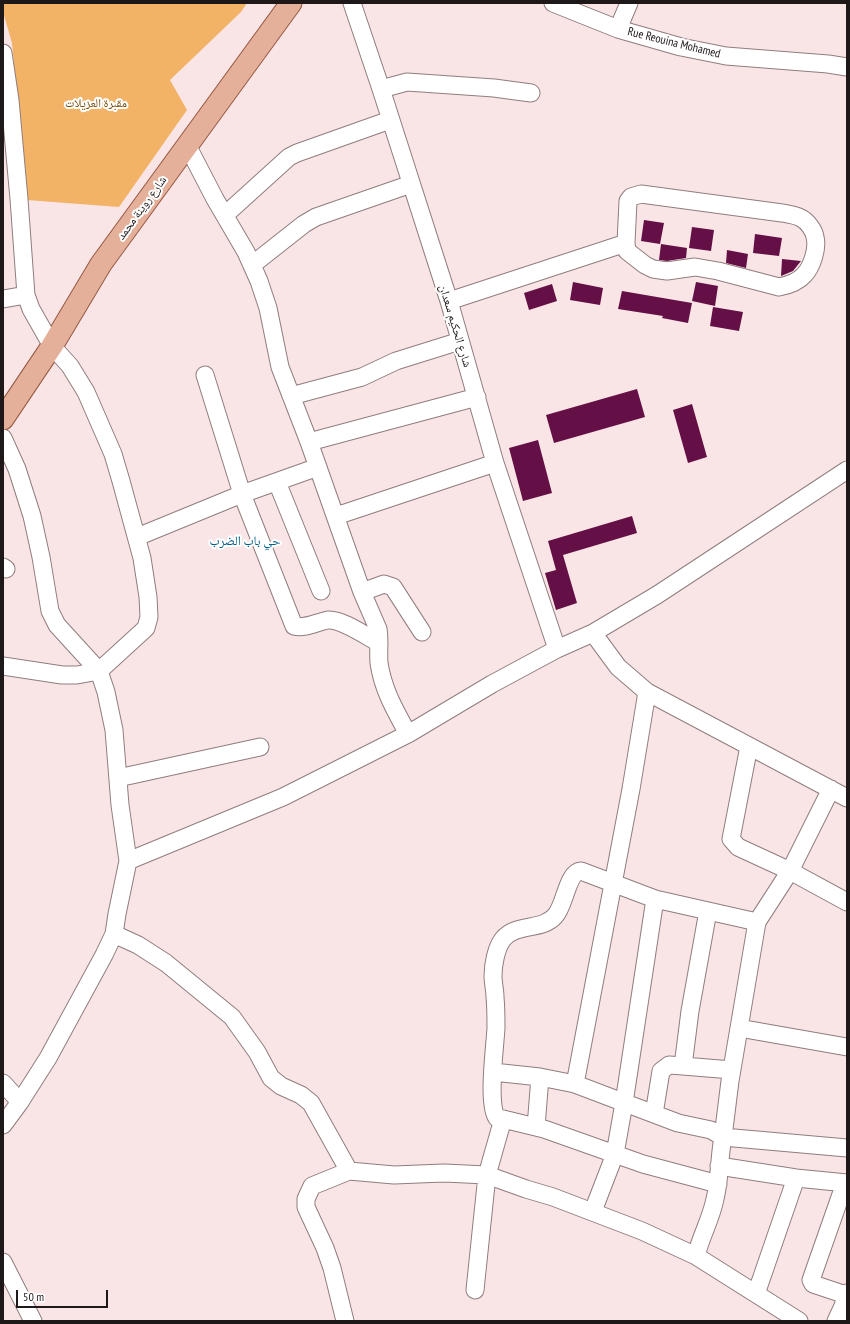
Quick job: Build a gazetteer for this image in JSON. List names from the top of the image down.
{
  "streets": {
    "main road": ["شارع روينة محمد"],
    "street": ["Rue Reouina Mohamed", "شارع الحكيم سعدان"]
  },
  "districts": ["حي باب الضرب"],
  "parks": ["مقبرة العزيلات"],
  "scale_bar": "50 m"
}
